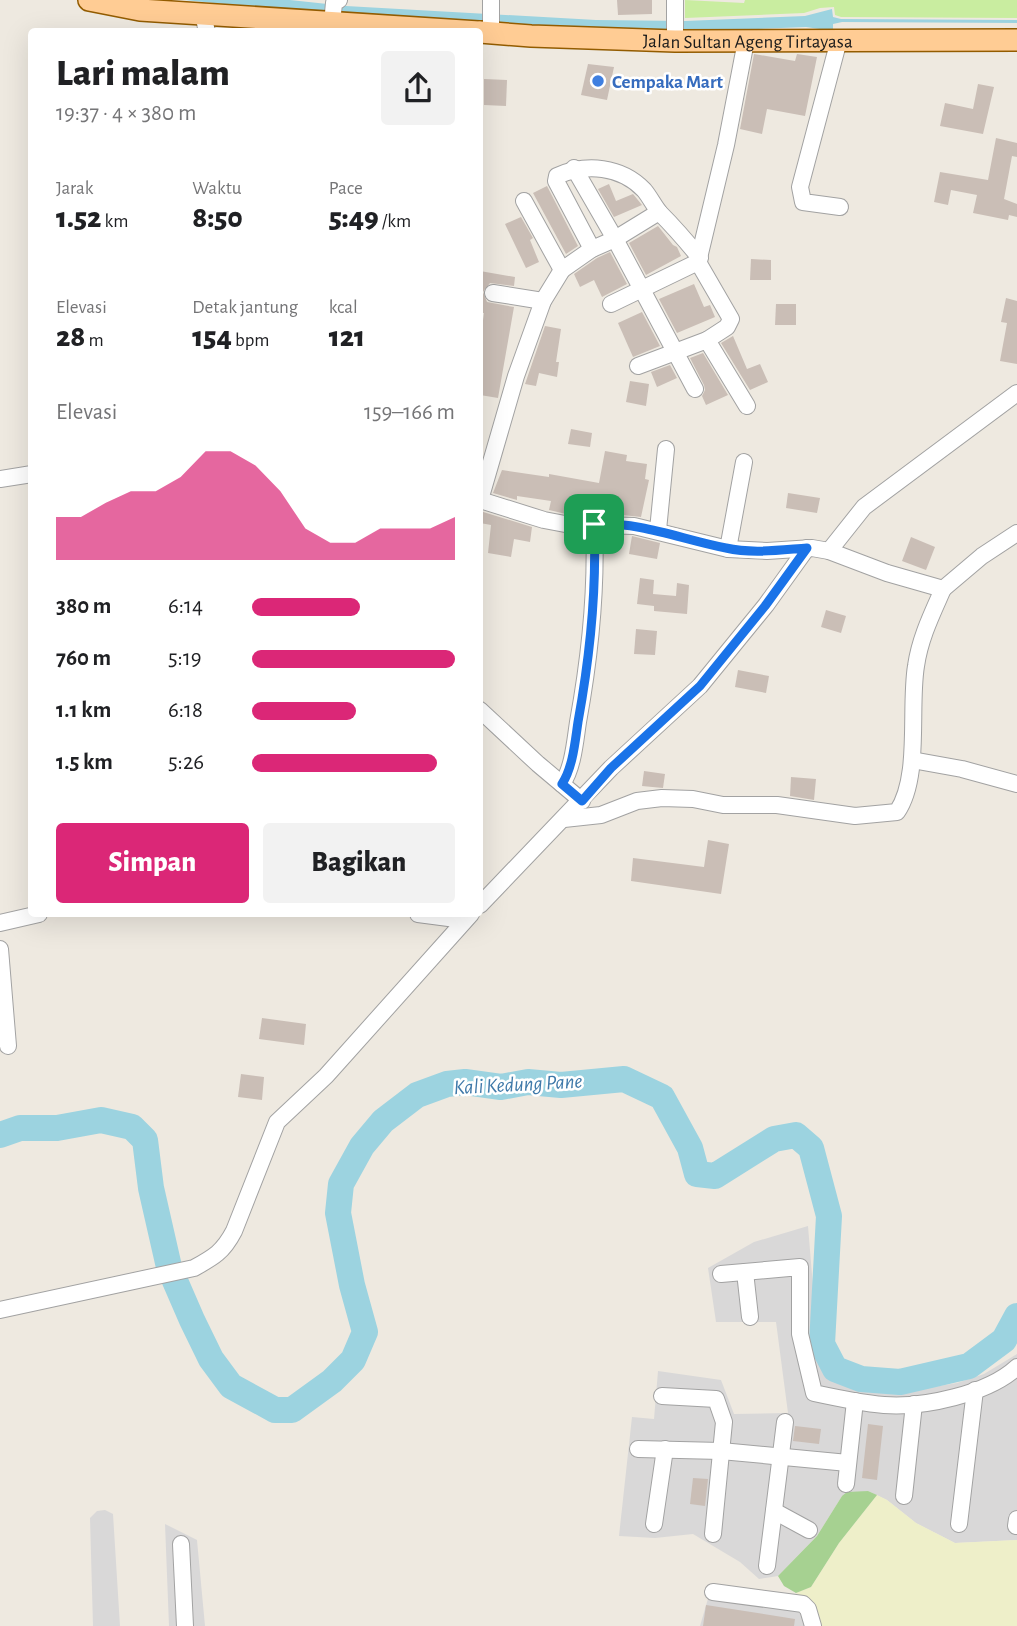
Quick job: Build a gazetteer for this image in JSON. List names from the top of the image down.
{
  "streets": {
    "main road": ["Jalan Sultan Ageng Tirtayasa"]
  },
  "water": ["Kali Kedung Pane"],
  "places": ["Cempaka Mart"],
  "page": {
    "heading": ["Lari malam", "19:37 · 4 × 380 m"],
    "stats": [
      ["Jarak", "1.52 km"],
      ["Waktu", "8:50"],
      ["Pace", "5:49 /km"],
      ["Elevasi", "28 m"],
      ["Detak jantung", "154 bpm"],
      ["kcal", "121"]
    ],
    "chart": ["Elevasi", "159–166 m"],
    "list": [
      {
        "name": "380 m",
        "note": "6:14"
      },
      {
        "name": "760 m",
        "note": "5:19"
      },
      {
        "name": "1.1 km",
        "note": "6:18"
      },
      {
        "name": "1.5 km",
        "note": "5:26"
      }
    ],
    "buttons": ["Simpan", "Bagikan"]
  }
}
